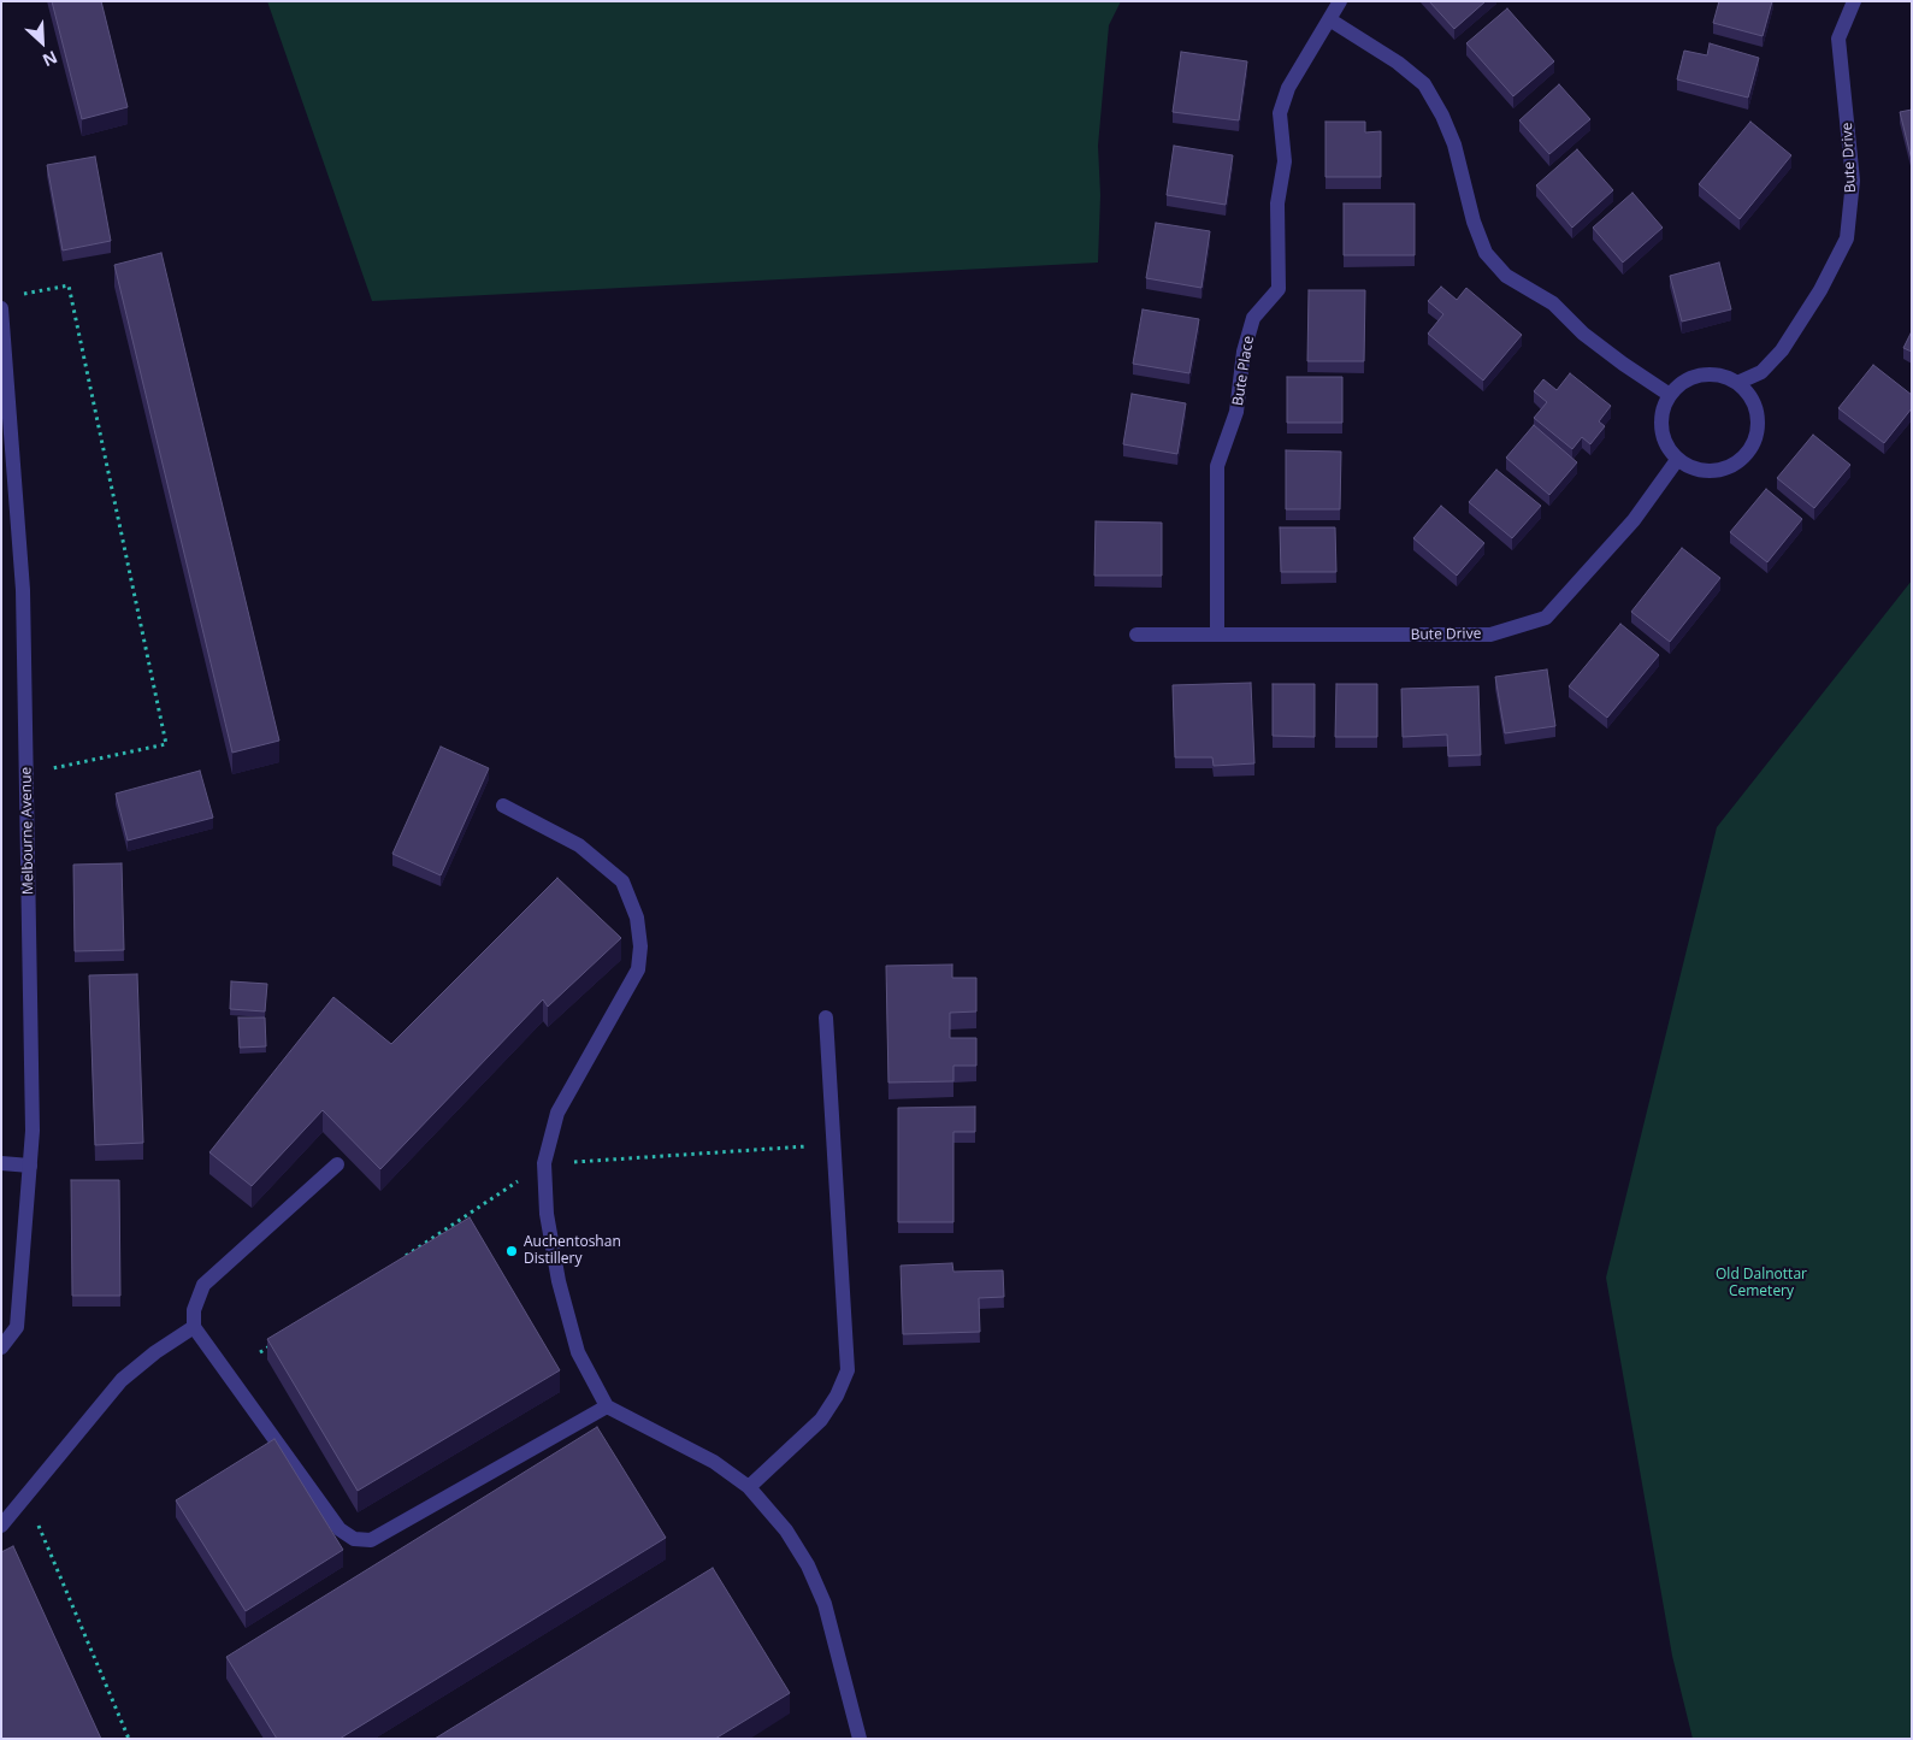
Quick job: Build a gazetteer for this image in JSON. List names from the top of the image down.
{
  "streets": {
    "street": ["Bute Drive", "Bute Place", "Melbourne Avenue"]
  },
  "crossings": [
    ["Bute Drive", "Bute Place"]
  ],
  "parks": ["Old Dalnottar Cemetery"],
  "places": ["Auchentoshan Distillery"],
  "north": "bottom right"
}
